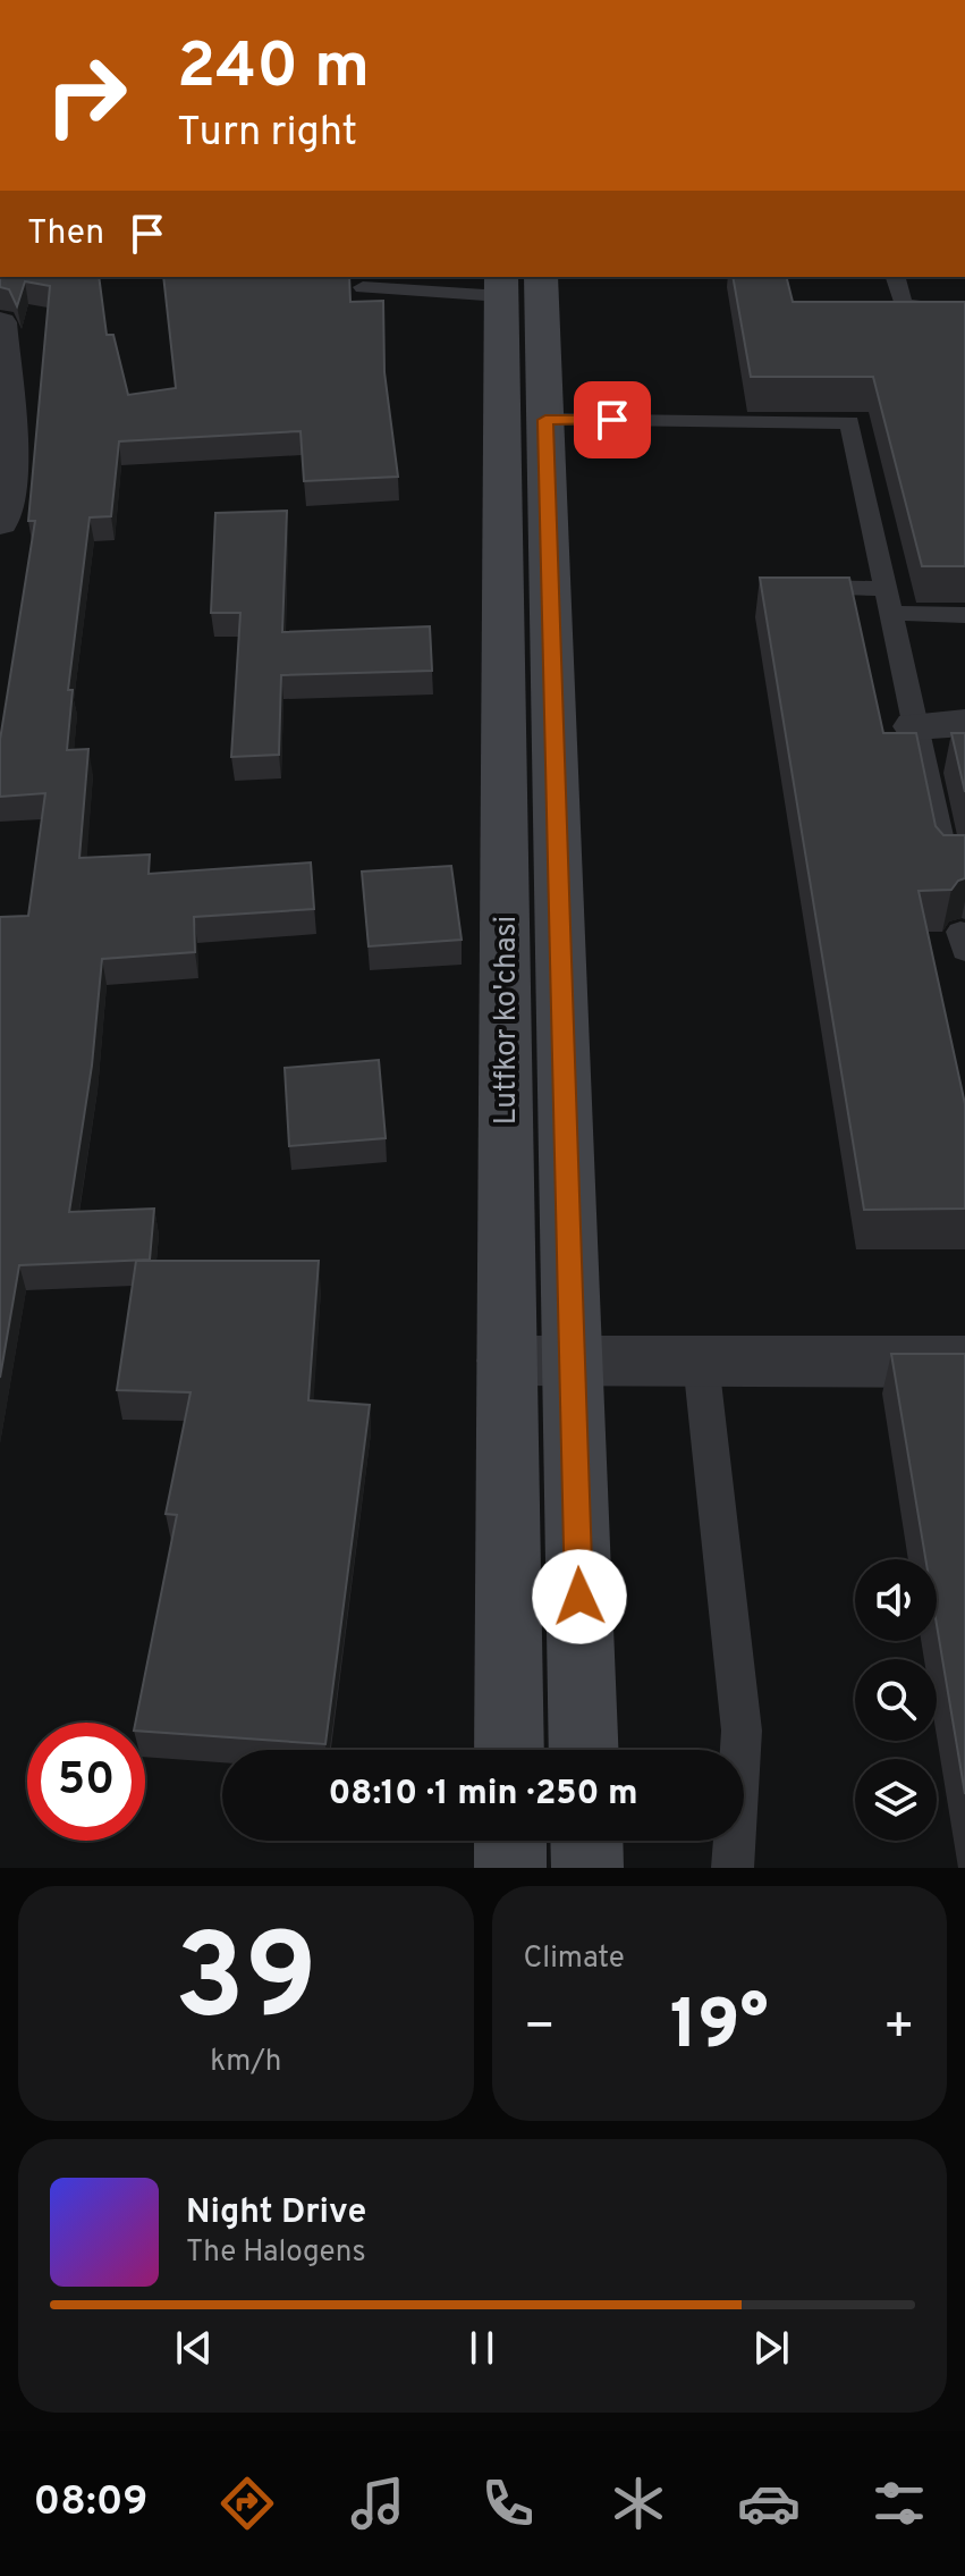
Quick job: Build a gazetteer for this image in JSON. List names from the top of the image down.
{
  "streets": {
    "main road": ["Lutfkor ko'chasi"]
  },
  "page": {
    "turn": ["240 m", "Turn right"],
    "then": "Then",
    "limit": "50",
    "trip": "08:10 · 1 min · 250 m",
    "tile": [
      ["39", "km/h"],
      "Climate"
    ],
    "heat": ["−", "19°", "+"],
    "song": ["Night Drive", "The Halogens"],
    "tabs": "08:09"
  }
}
